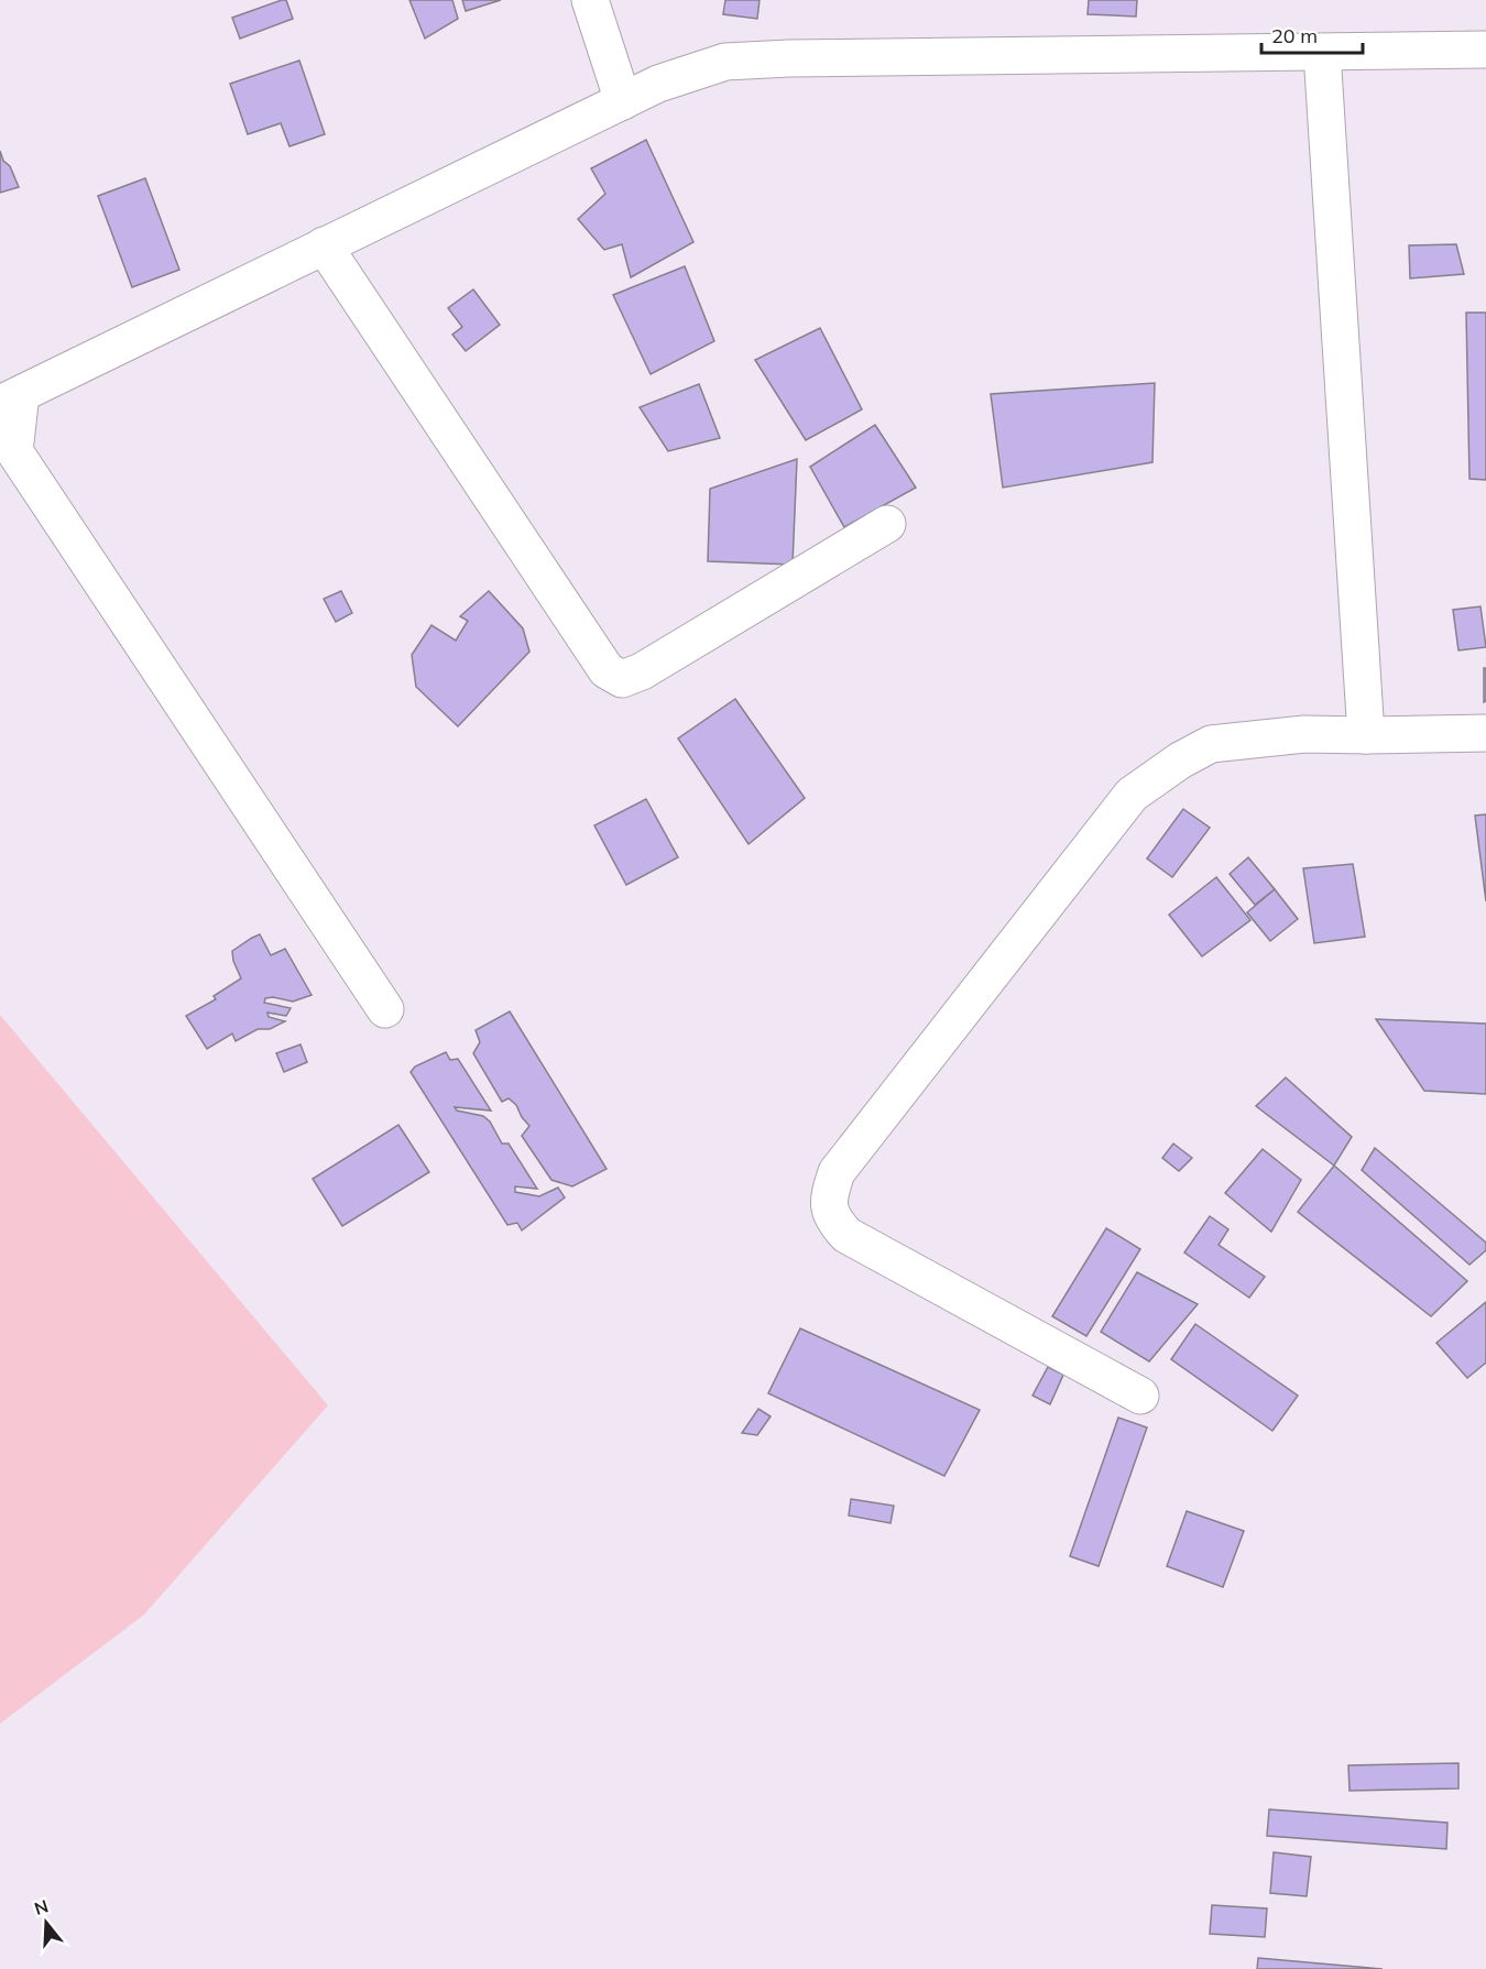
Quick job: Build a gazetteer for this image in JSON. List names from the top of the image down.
{
  "scale_bar": "20 m",
  "north": "top"
}
